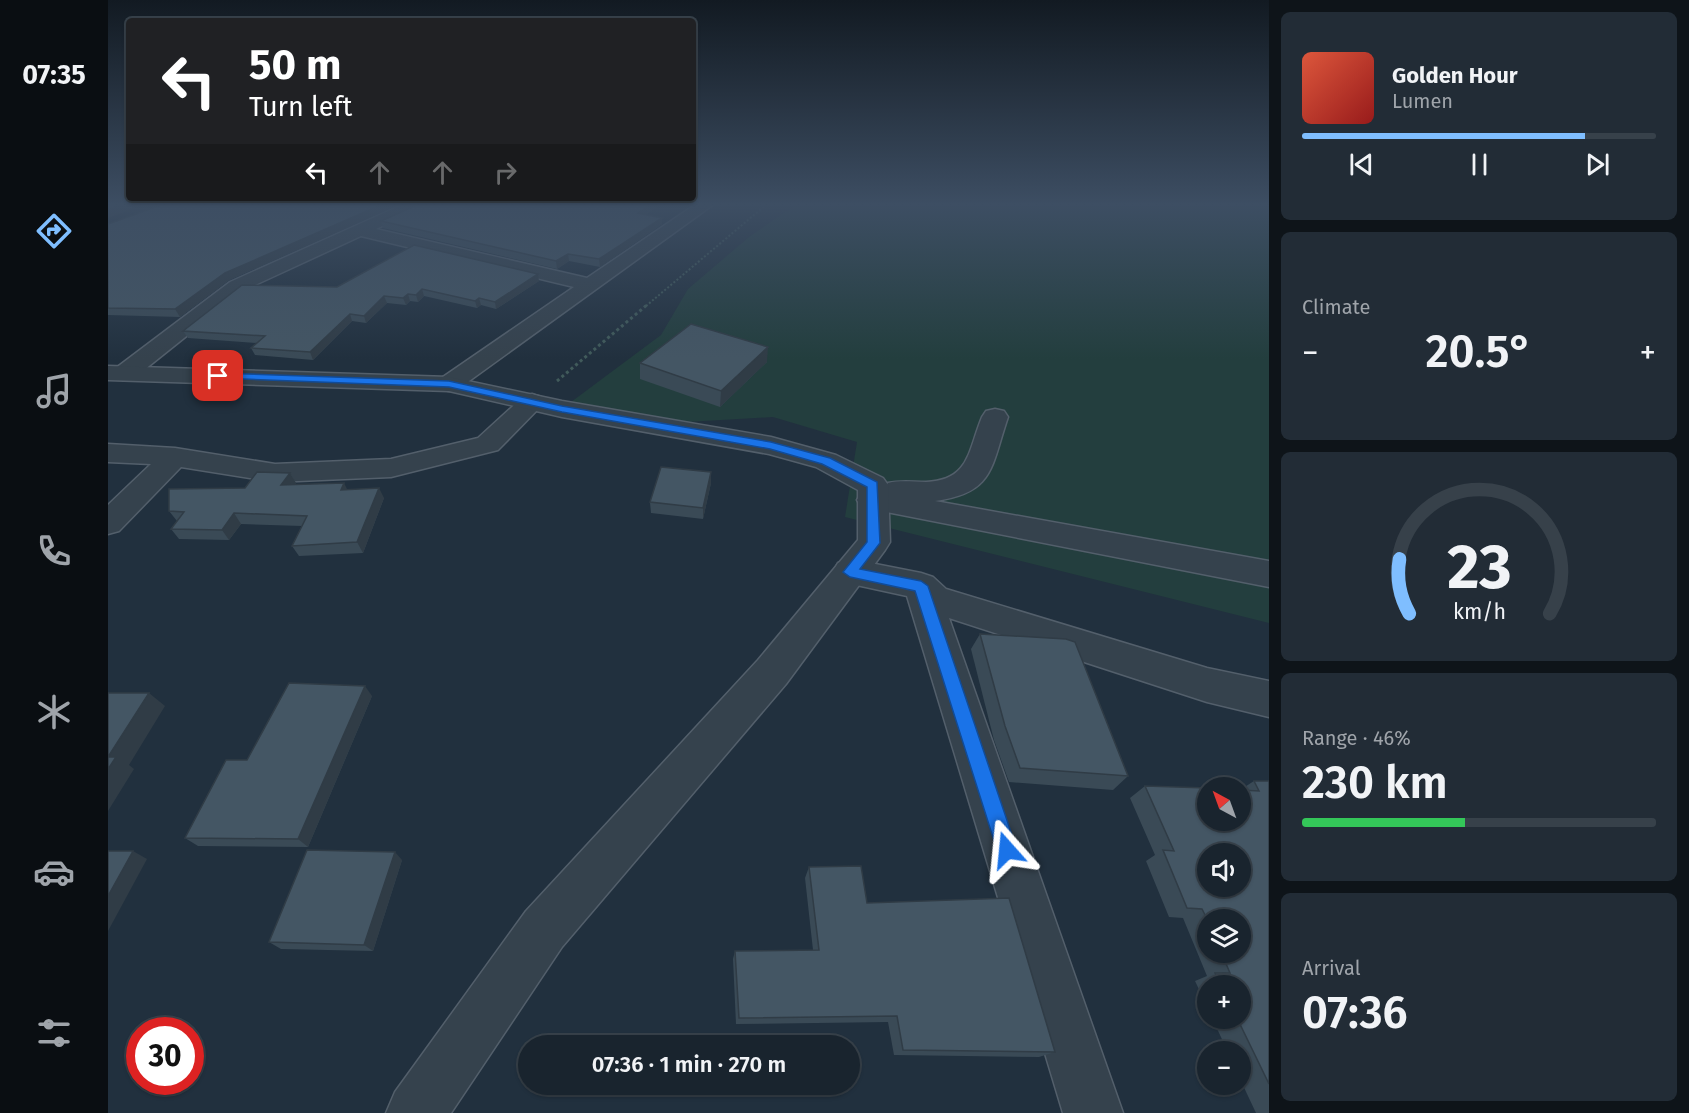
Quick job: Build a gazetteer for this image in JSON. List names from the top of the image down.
{
  "north": "top left",
  "page": {
    "tabs": "07:35",
    "turn": ["50 m", "Turn left"],
    "song": ["Golden Hour", "Lumen"],
    "tile": [
      "Climate",
      ["Range · 46%", "230 km"],
      ["Arrival", "07:36"]
    ],
    "heat": ["−", "20.5°", "+"],
    "map_buttons": ["+", "−"],
    "limit": "30",
    "trip": "07:36 · 1 min · 270 m",
    "gauge": ["23", "km/h"]
  }
}
